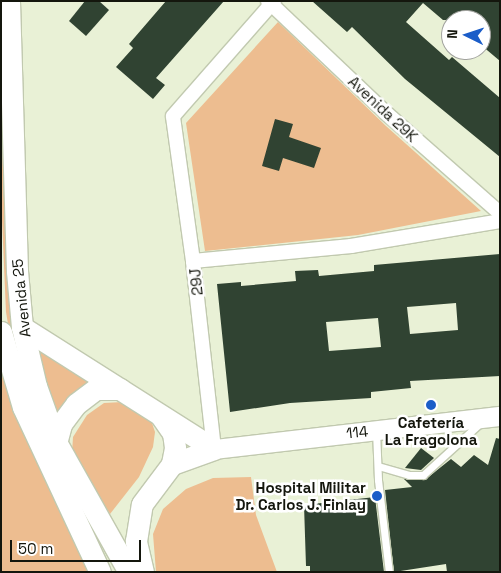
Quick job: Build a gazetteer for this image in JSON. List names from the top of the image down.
{
  "streets": {
    "main road": ["Avenida 25", "114"],
    "street": ["Avenida 29K", "29J"]
  },
  "crossings": [
    ["Avenida 29K", "29J"],
    ["29J", "114"]
  ],
  "places": ["Cafetería La Fragolona", "Hospital Militar Dr. Carlos J. Finlay"],
  "scale_bar": "50 m",
  "north": "left"
}
